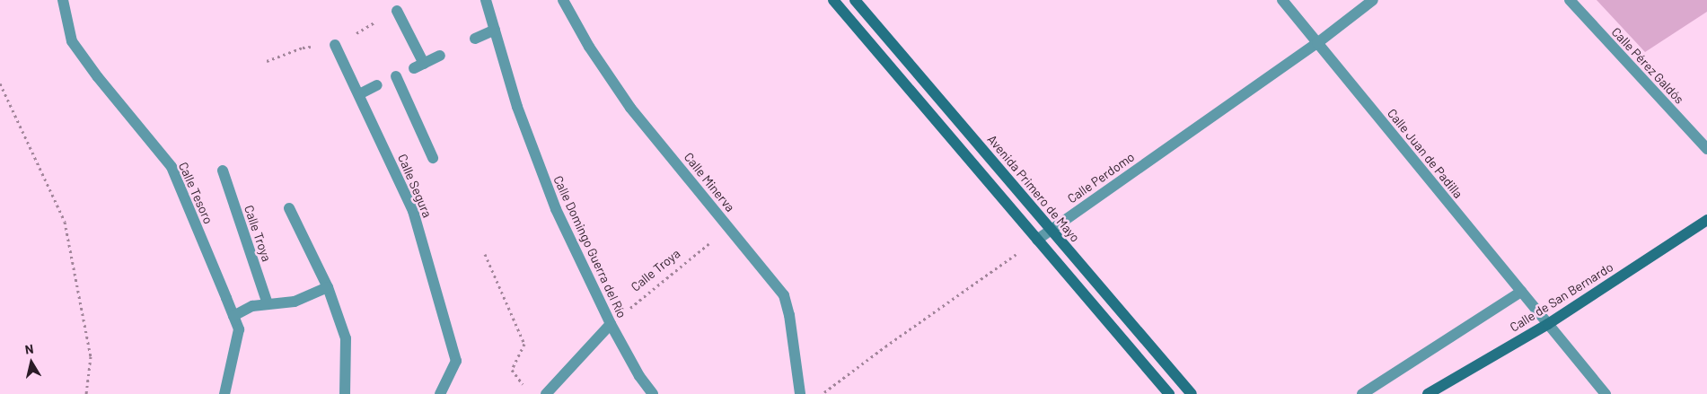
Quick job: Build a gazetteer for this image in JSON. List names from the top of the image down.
{
  "streets": {
    "street": [
      "Calle Pérez Galdós",
      "Calle Juan de Padilla",
      "Calle Perdomo",
      "Calle Minerva",
      "Calle Segura",
      "Avenida Primero de Mayo",
      "Calle Tesoro",
      "Calle Troya",
      "Calle Domingo Guerra del Río",
      "Calle de San Bernardo"
    ]
  },
  "crossings": [
    ["Calle Juan de Padilla", "Calle Perdomo"],
    ["Calle Juan de Padilla", "Calle de San Bernardo"],
    ["Calle Perdomo", "Avenida Primero de Mayo"],
    ["Calle Minerva", "Calle Troya"],
    ["Calle Troya", "Calle Domingo Guerra del Río"]
  ],
  "north": "top"
}
